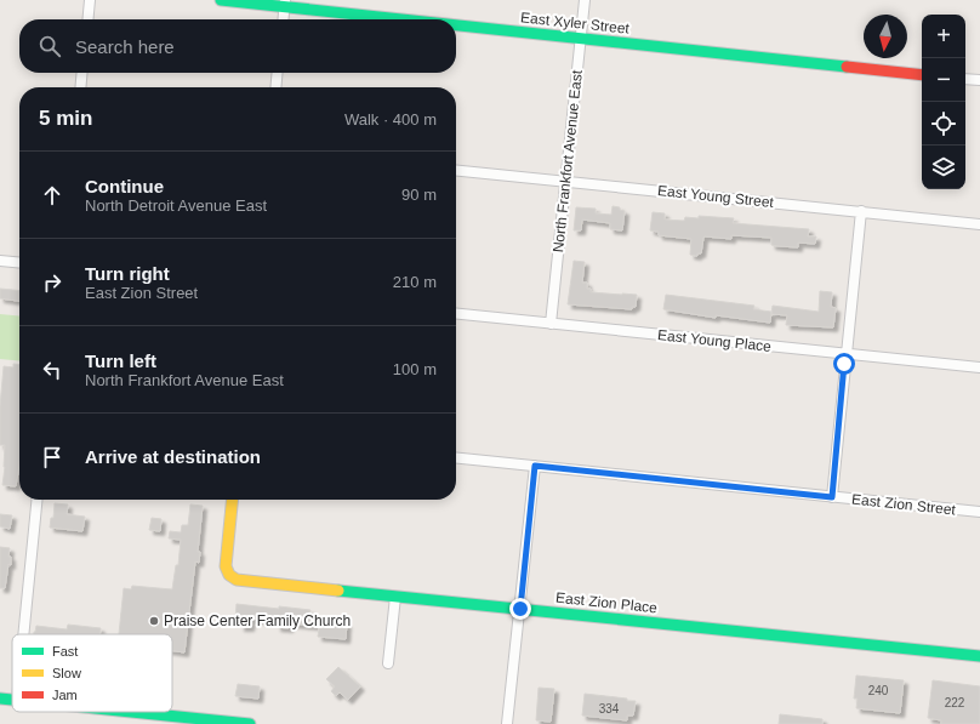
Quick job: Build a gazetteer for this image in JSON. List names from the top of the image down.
{
  "streets": {
    "street": [
      "East Xyler Street",
      "North Frankfort Avenue East",
      "East Young Street",
      "East Young Place",
      "East Zion Street",
      "East Zion Place"
    ]
  },
  "crossings": [
    ["East Xyler Street", "North Frankfort Avenue East"],
    ["North Frankfort Avenue East", "East Young Street"],
    ["North Frankfort Avenue East", "East Young Place"]
  ],
  "places": ["Praise Center Family Church"],
  "house_numbers": ["240", "222", "334"],
  "legend": ["Fast", "Slow", "Jam"],
  "north": "bottom",
  "page": {
    "map_buttons": ["+", "−"],
    "search": "Search here",
    "heading": ["5 min", "Walk · 400 m"],
    "list": [
      ["Continue", "North Detroit Avenue East", "90 m"],
      ["Turn right", "East Zion Street", "210 m"],
      ["Turn left", "North Frankfort Avenue East", "100 m"],
      "Arrive at destination"
    ]
  }
}
